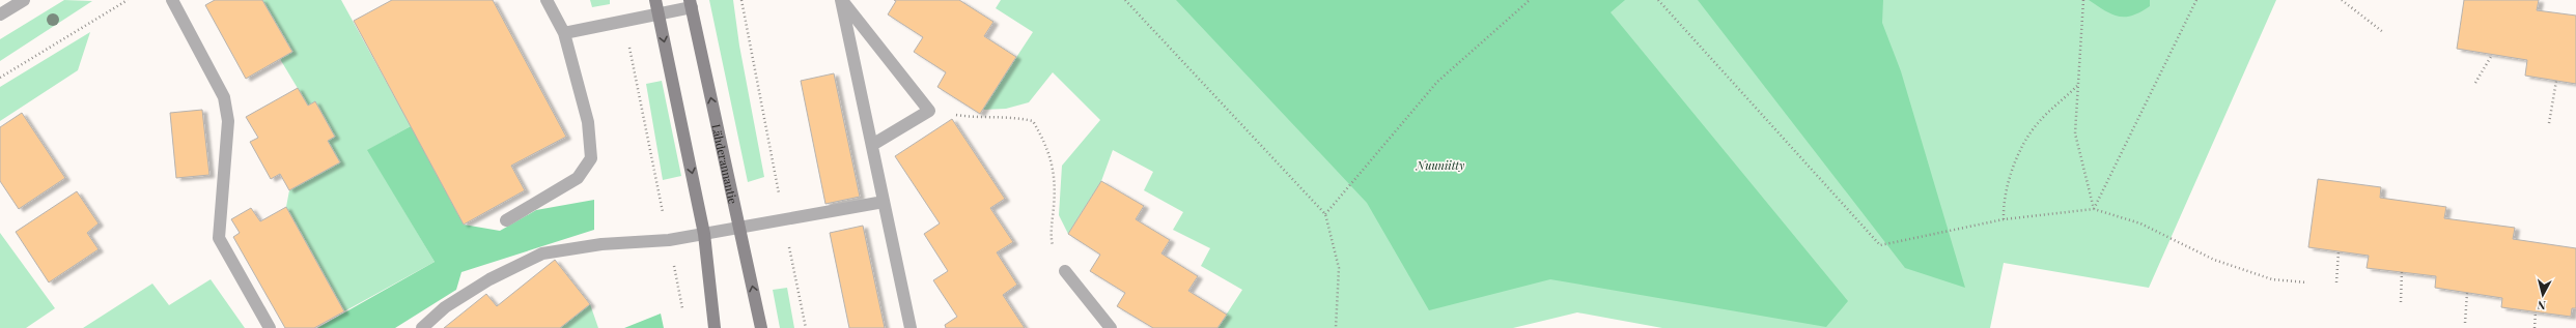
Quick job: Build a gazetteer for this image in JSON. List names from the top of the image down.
{
  "streets": {
    "main road": ["Lähderannantie"]
  },
  "parks": ["Nuuniitty"],
  "north": "bottom"
}
